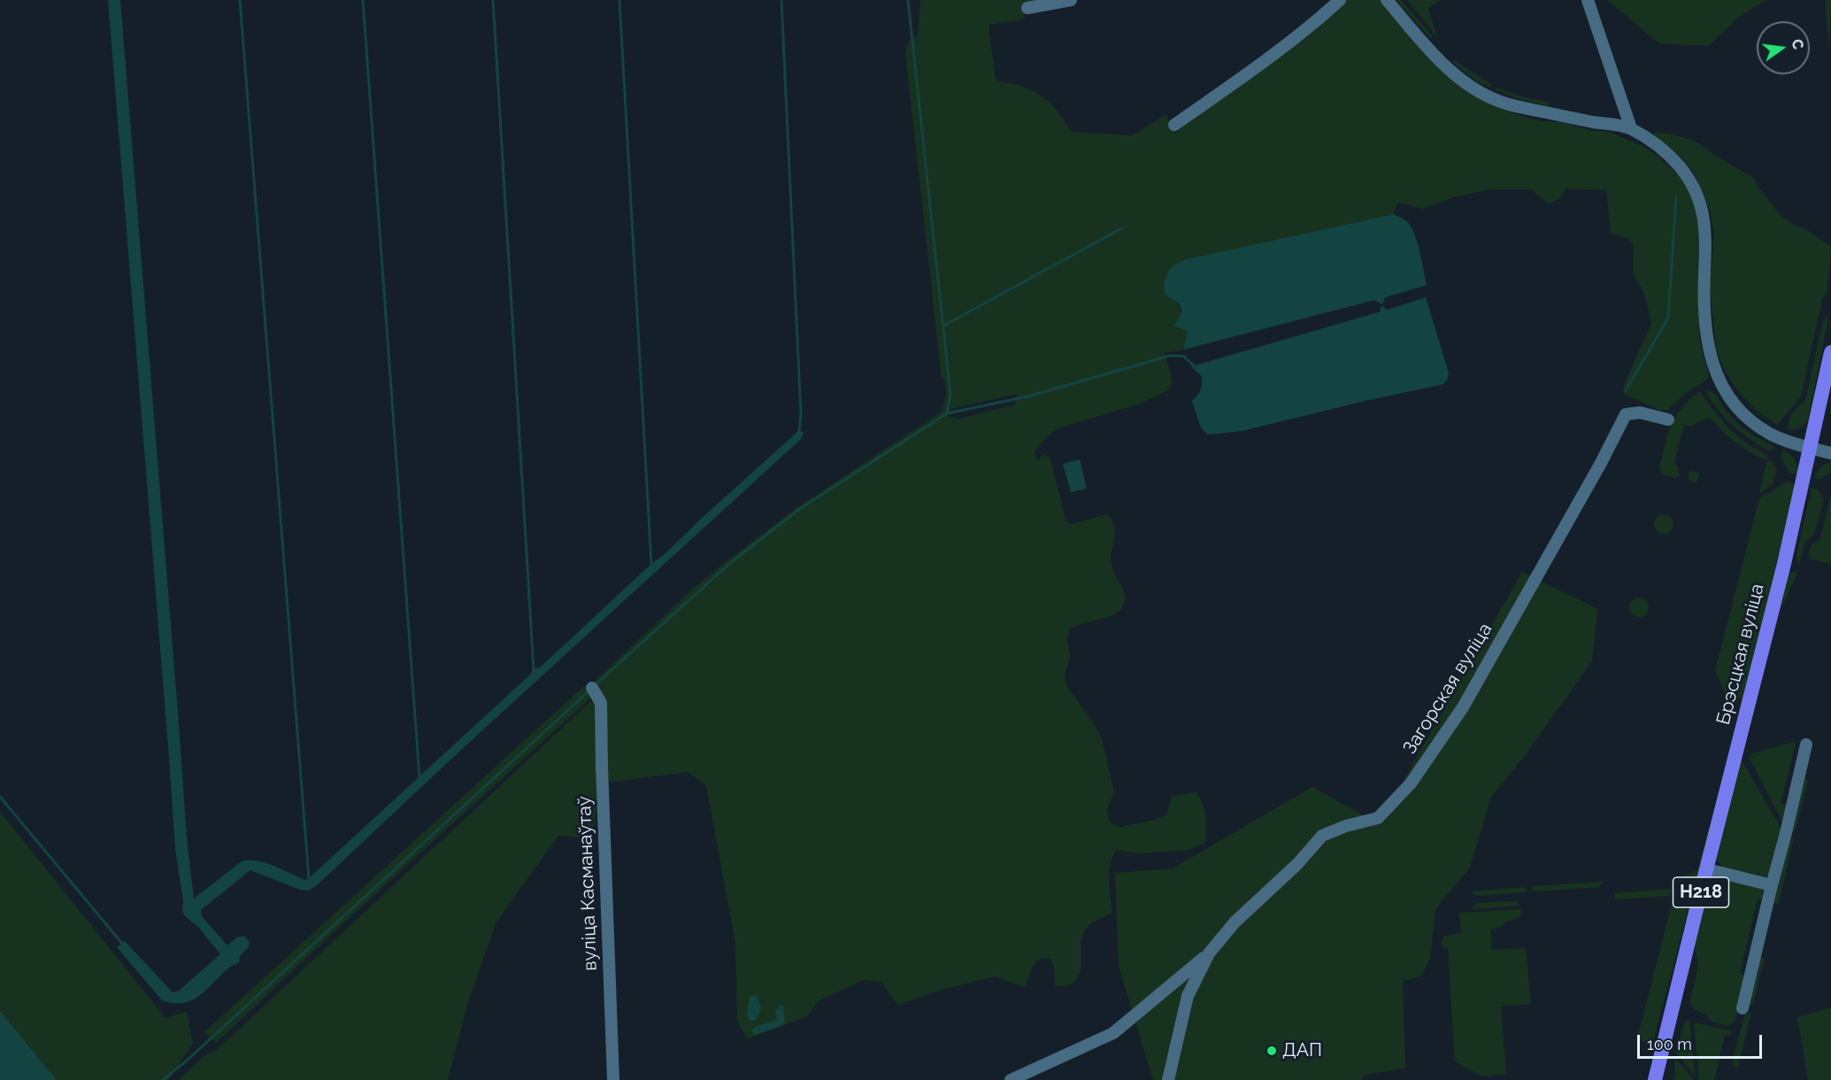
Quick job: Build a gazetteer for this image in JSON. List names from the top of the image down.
{
  "streets": {
    "main road": ["Брэсцкая вуліца", "Н218"],
    "street": ["Загорская вуліца", "вуліца Касманаўтаў"]
  },
  "places": ["ДАП"],
  "scale_bar": "100 m",
  "north": "right"
}
